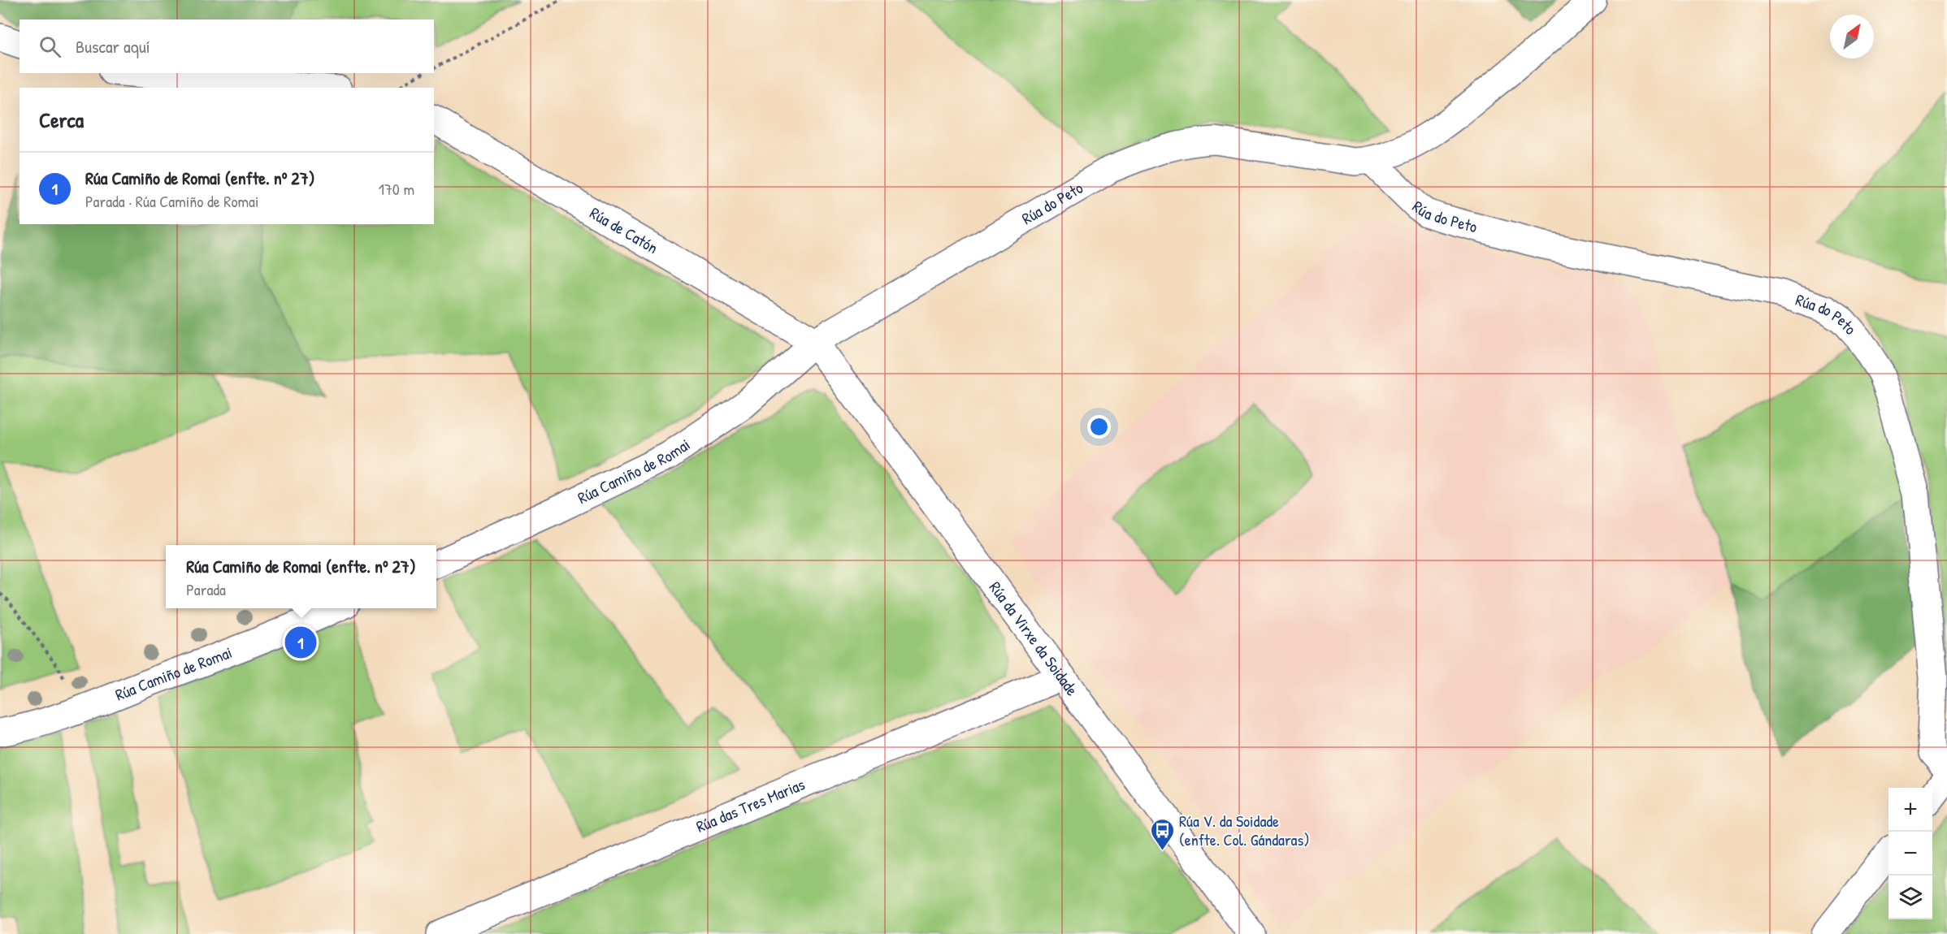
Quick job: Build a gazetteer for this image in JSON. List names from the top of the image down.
{
  "streets": {
    "street": [
      "Rúa do Peto",
      "Rúa de Catón",
      "Rúa Camiño de Romai",
      "Rúa da Virxe da Soidade",
      "Rúa das Tres Marias"
    ]
  },
  "crossings": [
    ["Rúa do Peto", "Rúa de Catón"],
    ["Rúa do Peto", "Rúa Camiño de Romai"],
    ["Rúa do Peto", "Rúa da Virxe da Soidade"],
    ["Rúa de Catón", "Rúa Camiño de Romai"],
    ["Rúa de Catón", "Rúa da Virxe da Soidade"],
    ["Rúa Camiño de Romai", "Rúa da Virxe da Soidade"],
    ["Rúa da Virxe da Soidade", "Rúa das Tres Marias"]
  ],
  "places": {
    "bus stop": ["Rúa V. da Soidade (enfte. Col. Gándaras)"]
  },
  "north": "top right",
  "page": {
    "search": "Buscar aquí",
    "heading": "Cerca",
    "list": [
      {
        "mark": "1",
        "name": "Rúa Camiño de Romai (enfte. nº 27)",
        "note": "Parada · Rúa Camiño de Romai",
        "value": "170 m"
      }
    ],
    "popup": ["Rúa Camiño de Romai (enfte. nº 27)", "Parada"],
    "pins": "1",
    "map_buttons": ["+", "−"]
  }
}
